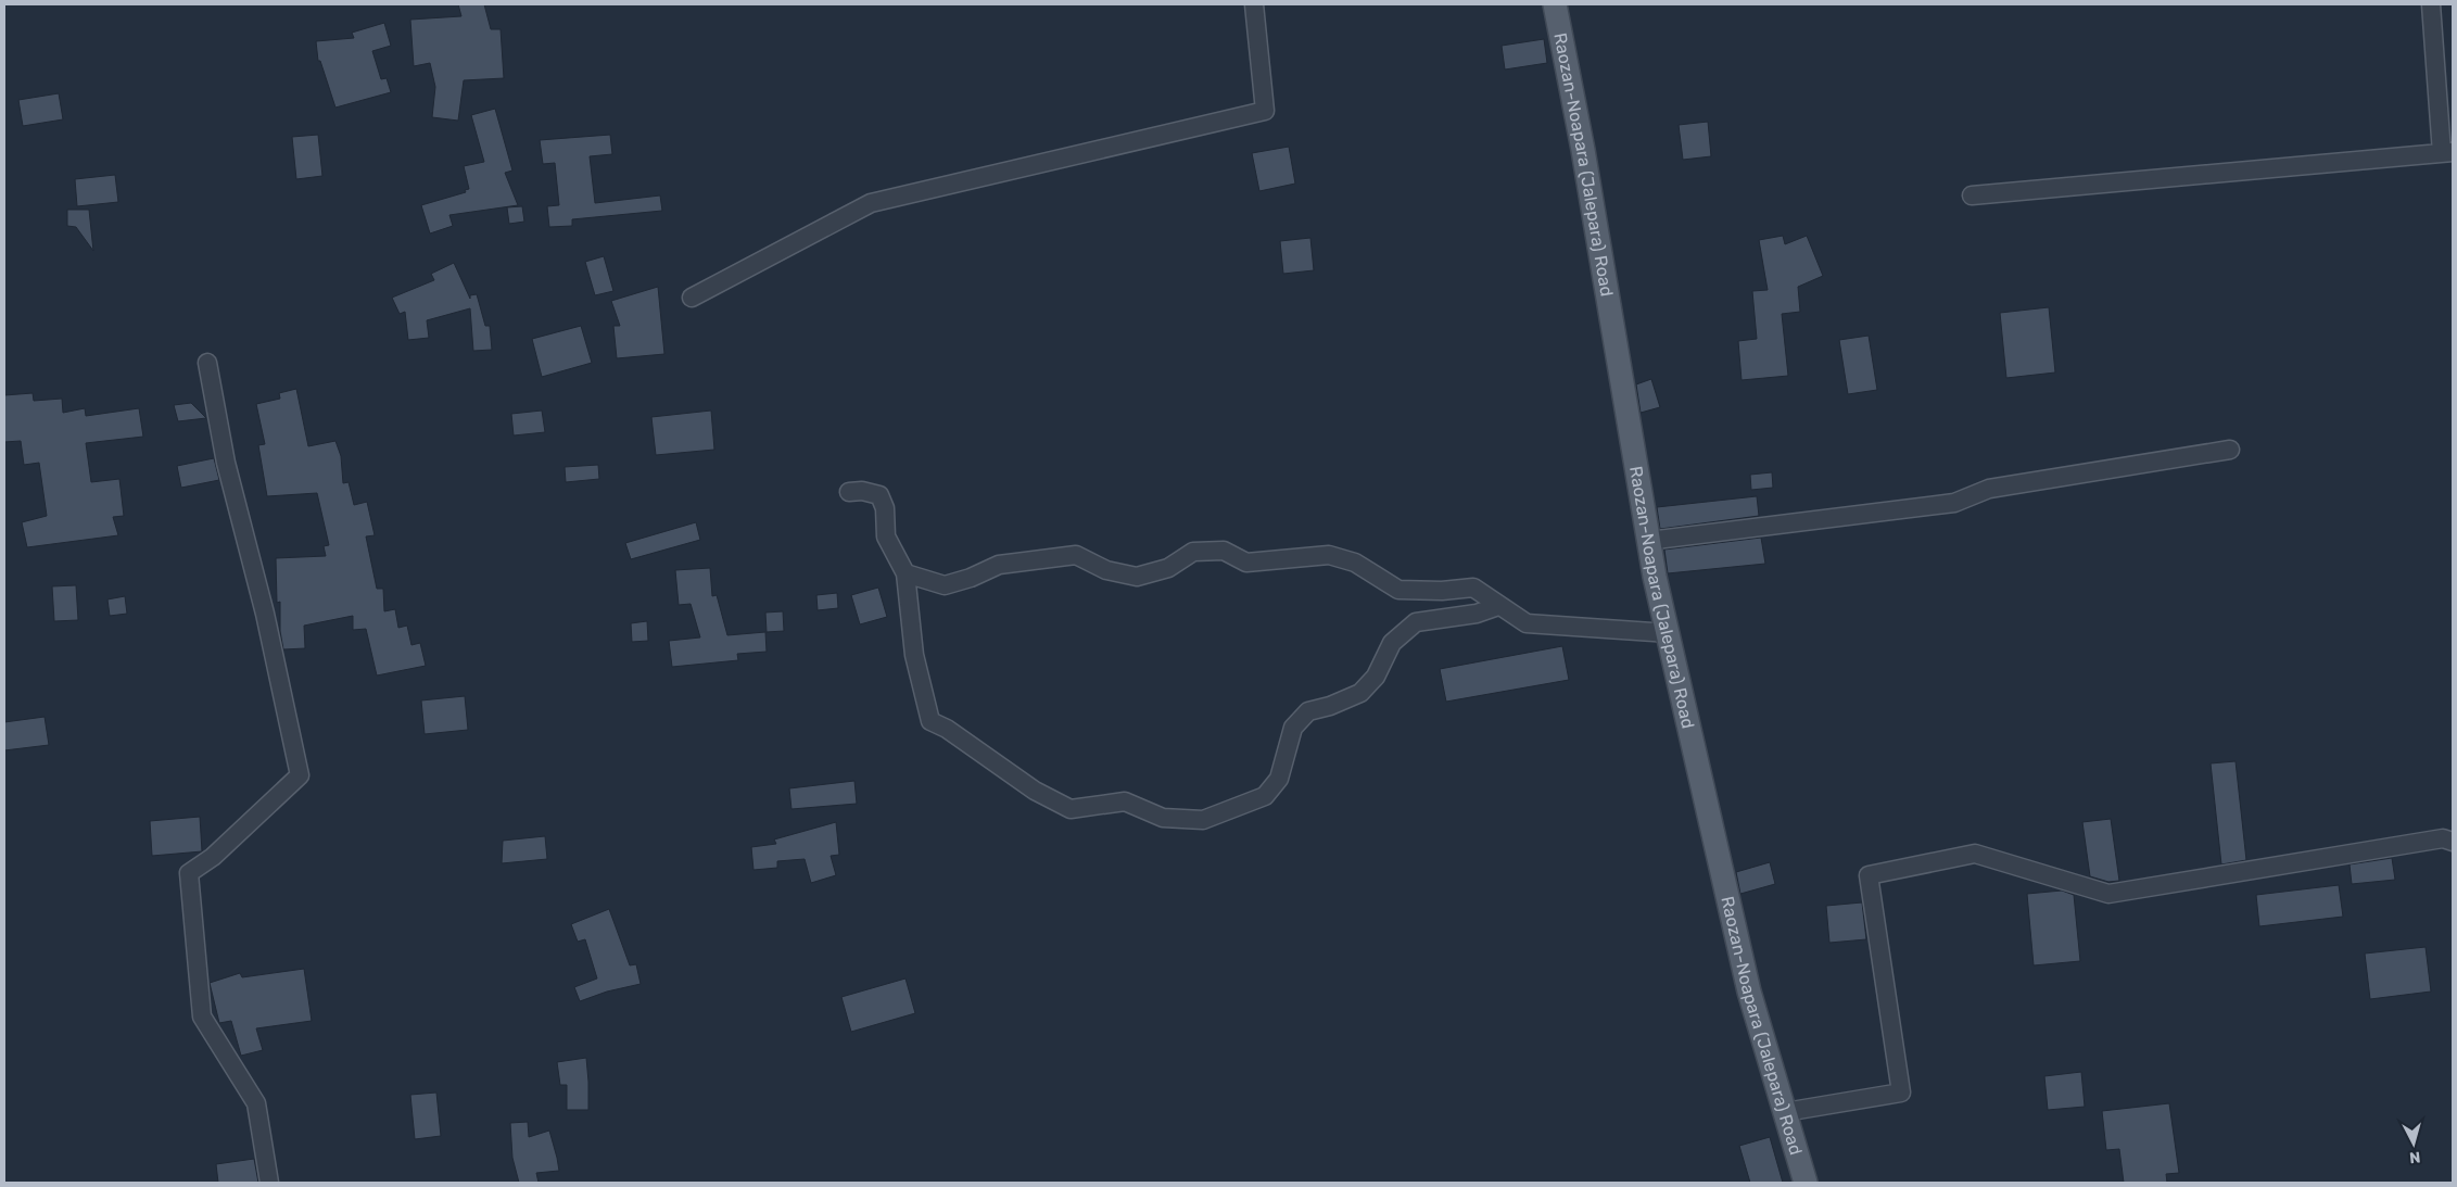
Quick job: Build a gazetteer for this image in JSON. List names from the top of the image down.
{
  "streets": {
    "main road": ["Raozan-Noapara (Jalepara) Road"]
  },
  "north": "bottom"
}
